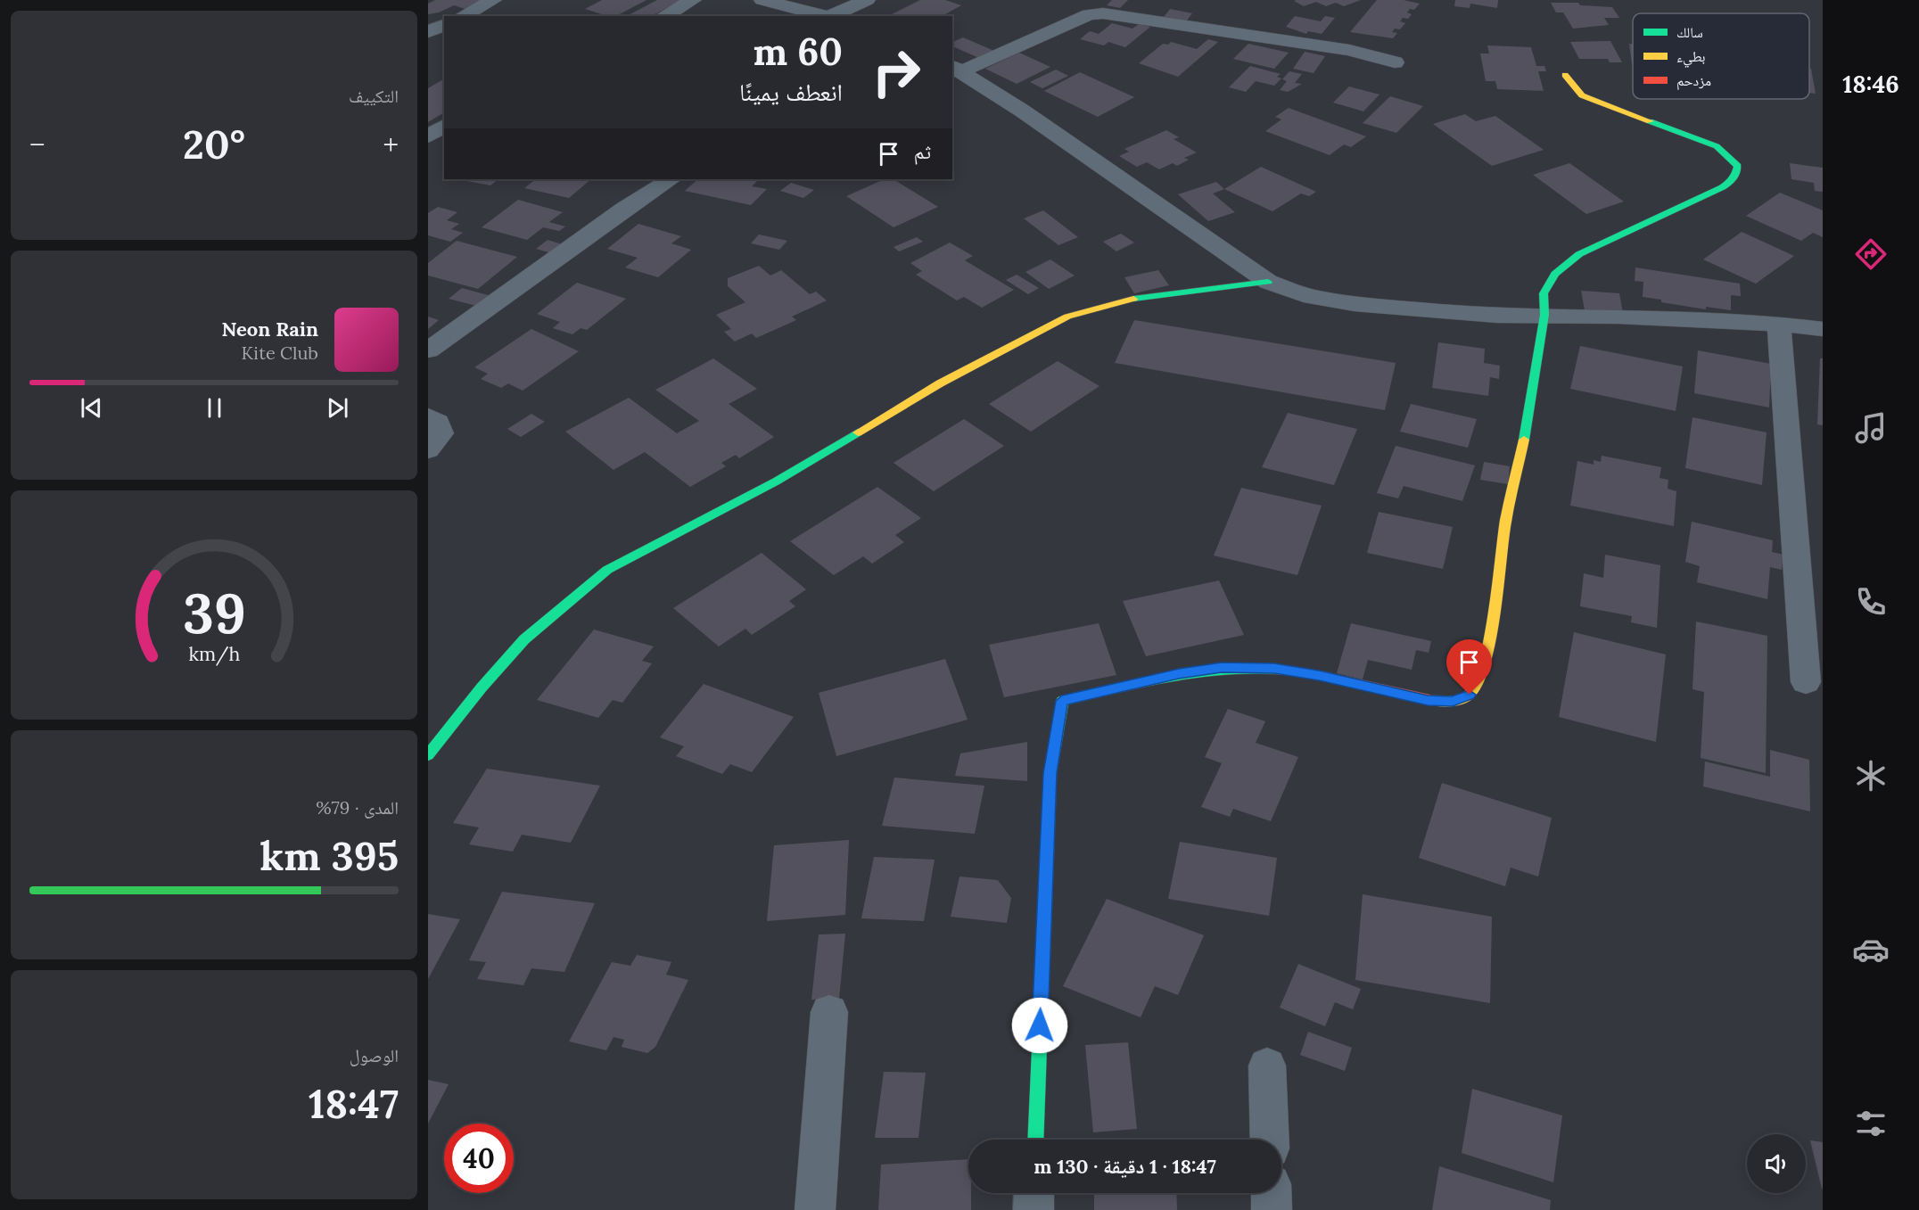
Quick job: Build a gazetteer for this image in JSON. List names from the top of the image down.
{
  "legend": ["سالك", "بطيء", "مزدحم"],
  "page": {
    "tabs": "18:46",
    "tile": [
      "التكييف",
      ["المدى · 79%", "395 km"],
      ["الوصول", "18:47"]
    ],
    "turn": ["60 m", "انعطف يمينًا"],
    "heat": ["−", "20°", "+"],
    "then": "ثم",
    "song": ["Neon Rain", "Kite Club"],
    "limit": "40",
    "trip": "18:47 · 1 دقيقة · 130 m",
    "gauge": ["39", "km/h"]
  }
}
